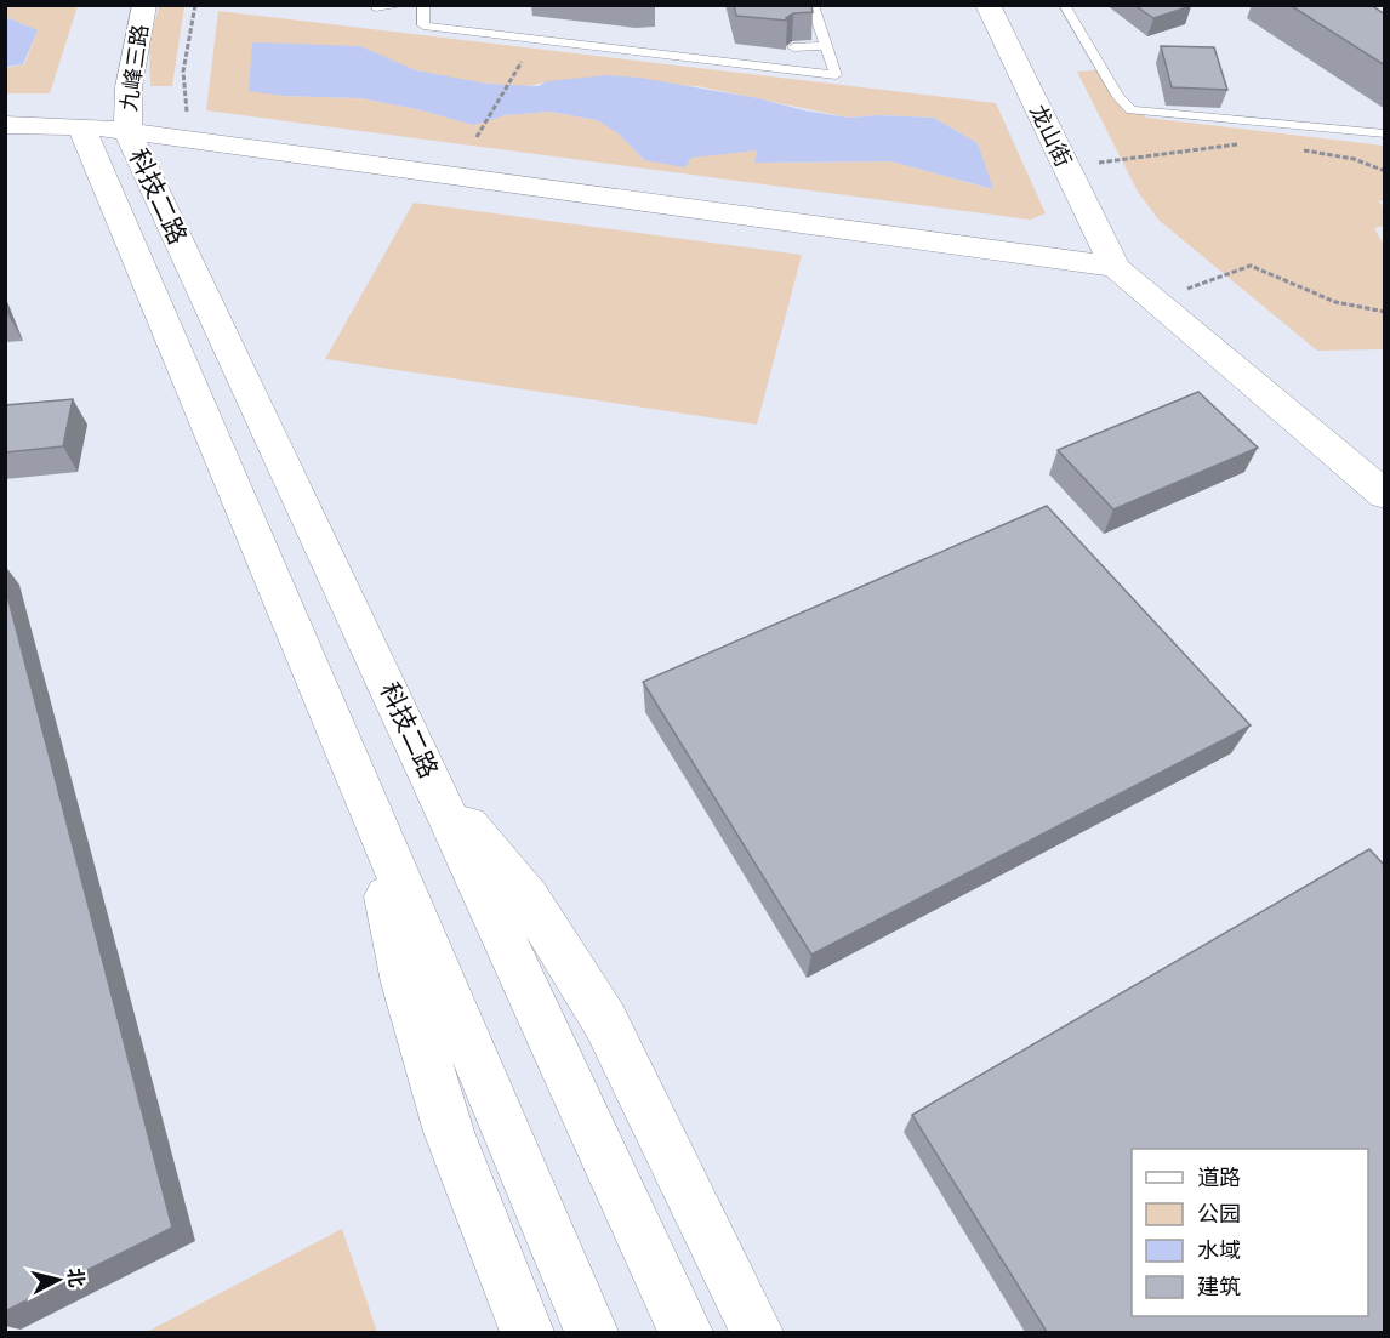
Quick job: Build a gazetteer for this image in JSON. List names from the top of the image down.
{
  "streets": {
    "street": ["九峰三路", "龙山街", "科技二路"]
  },
  "crossings": [
    ["九峰三路", "科技二路"]
  ],
  "legend": [
    "道路",
    "公园",
    "水域",
    "建筑"
  ],
  "north": "right"
}
